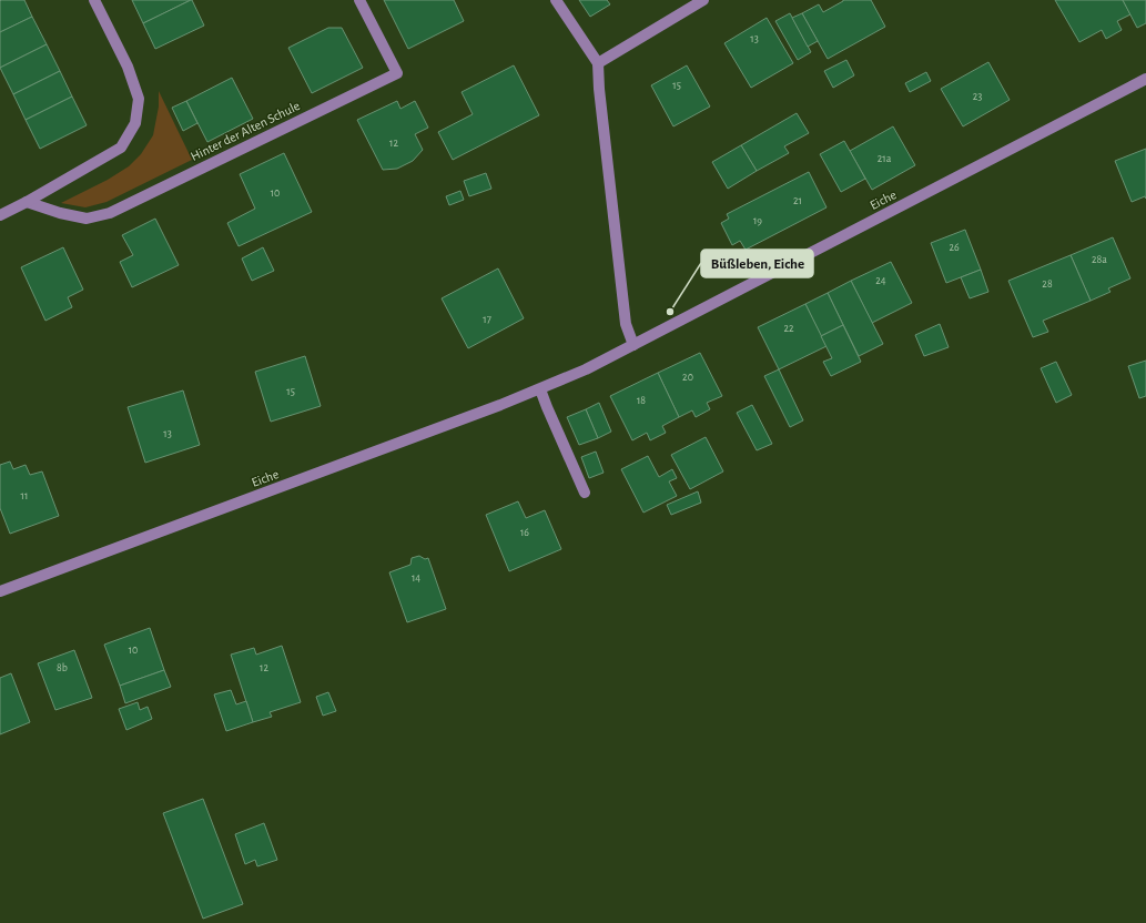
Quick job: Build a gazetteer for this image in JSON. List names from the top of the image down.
{
  "streets": {
    "street": ["Hinter der Alten Schule", "Eiche"]
  },
  "places": ["Büßleben, Eiche"],
  "house_numbers": [
    "13",
    "15",
    "23",
    "12",
    "21a",
    "10",
    "21",
    "19",
    "26",
    "28a",
    "24",
    "28",
    "17",
    "22",
    "20",
    "15",
    "18",
    "13",
    "11",
    "16",
    "14",
    "10",
    "8b",
    "12"
  ]
}
